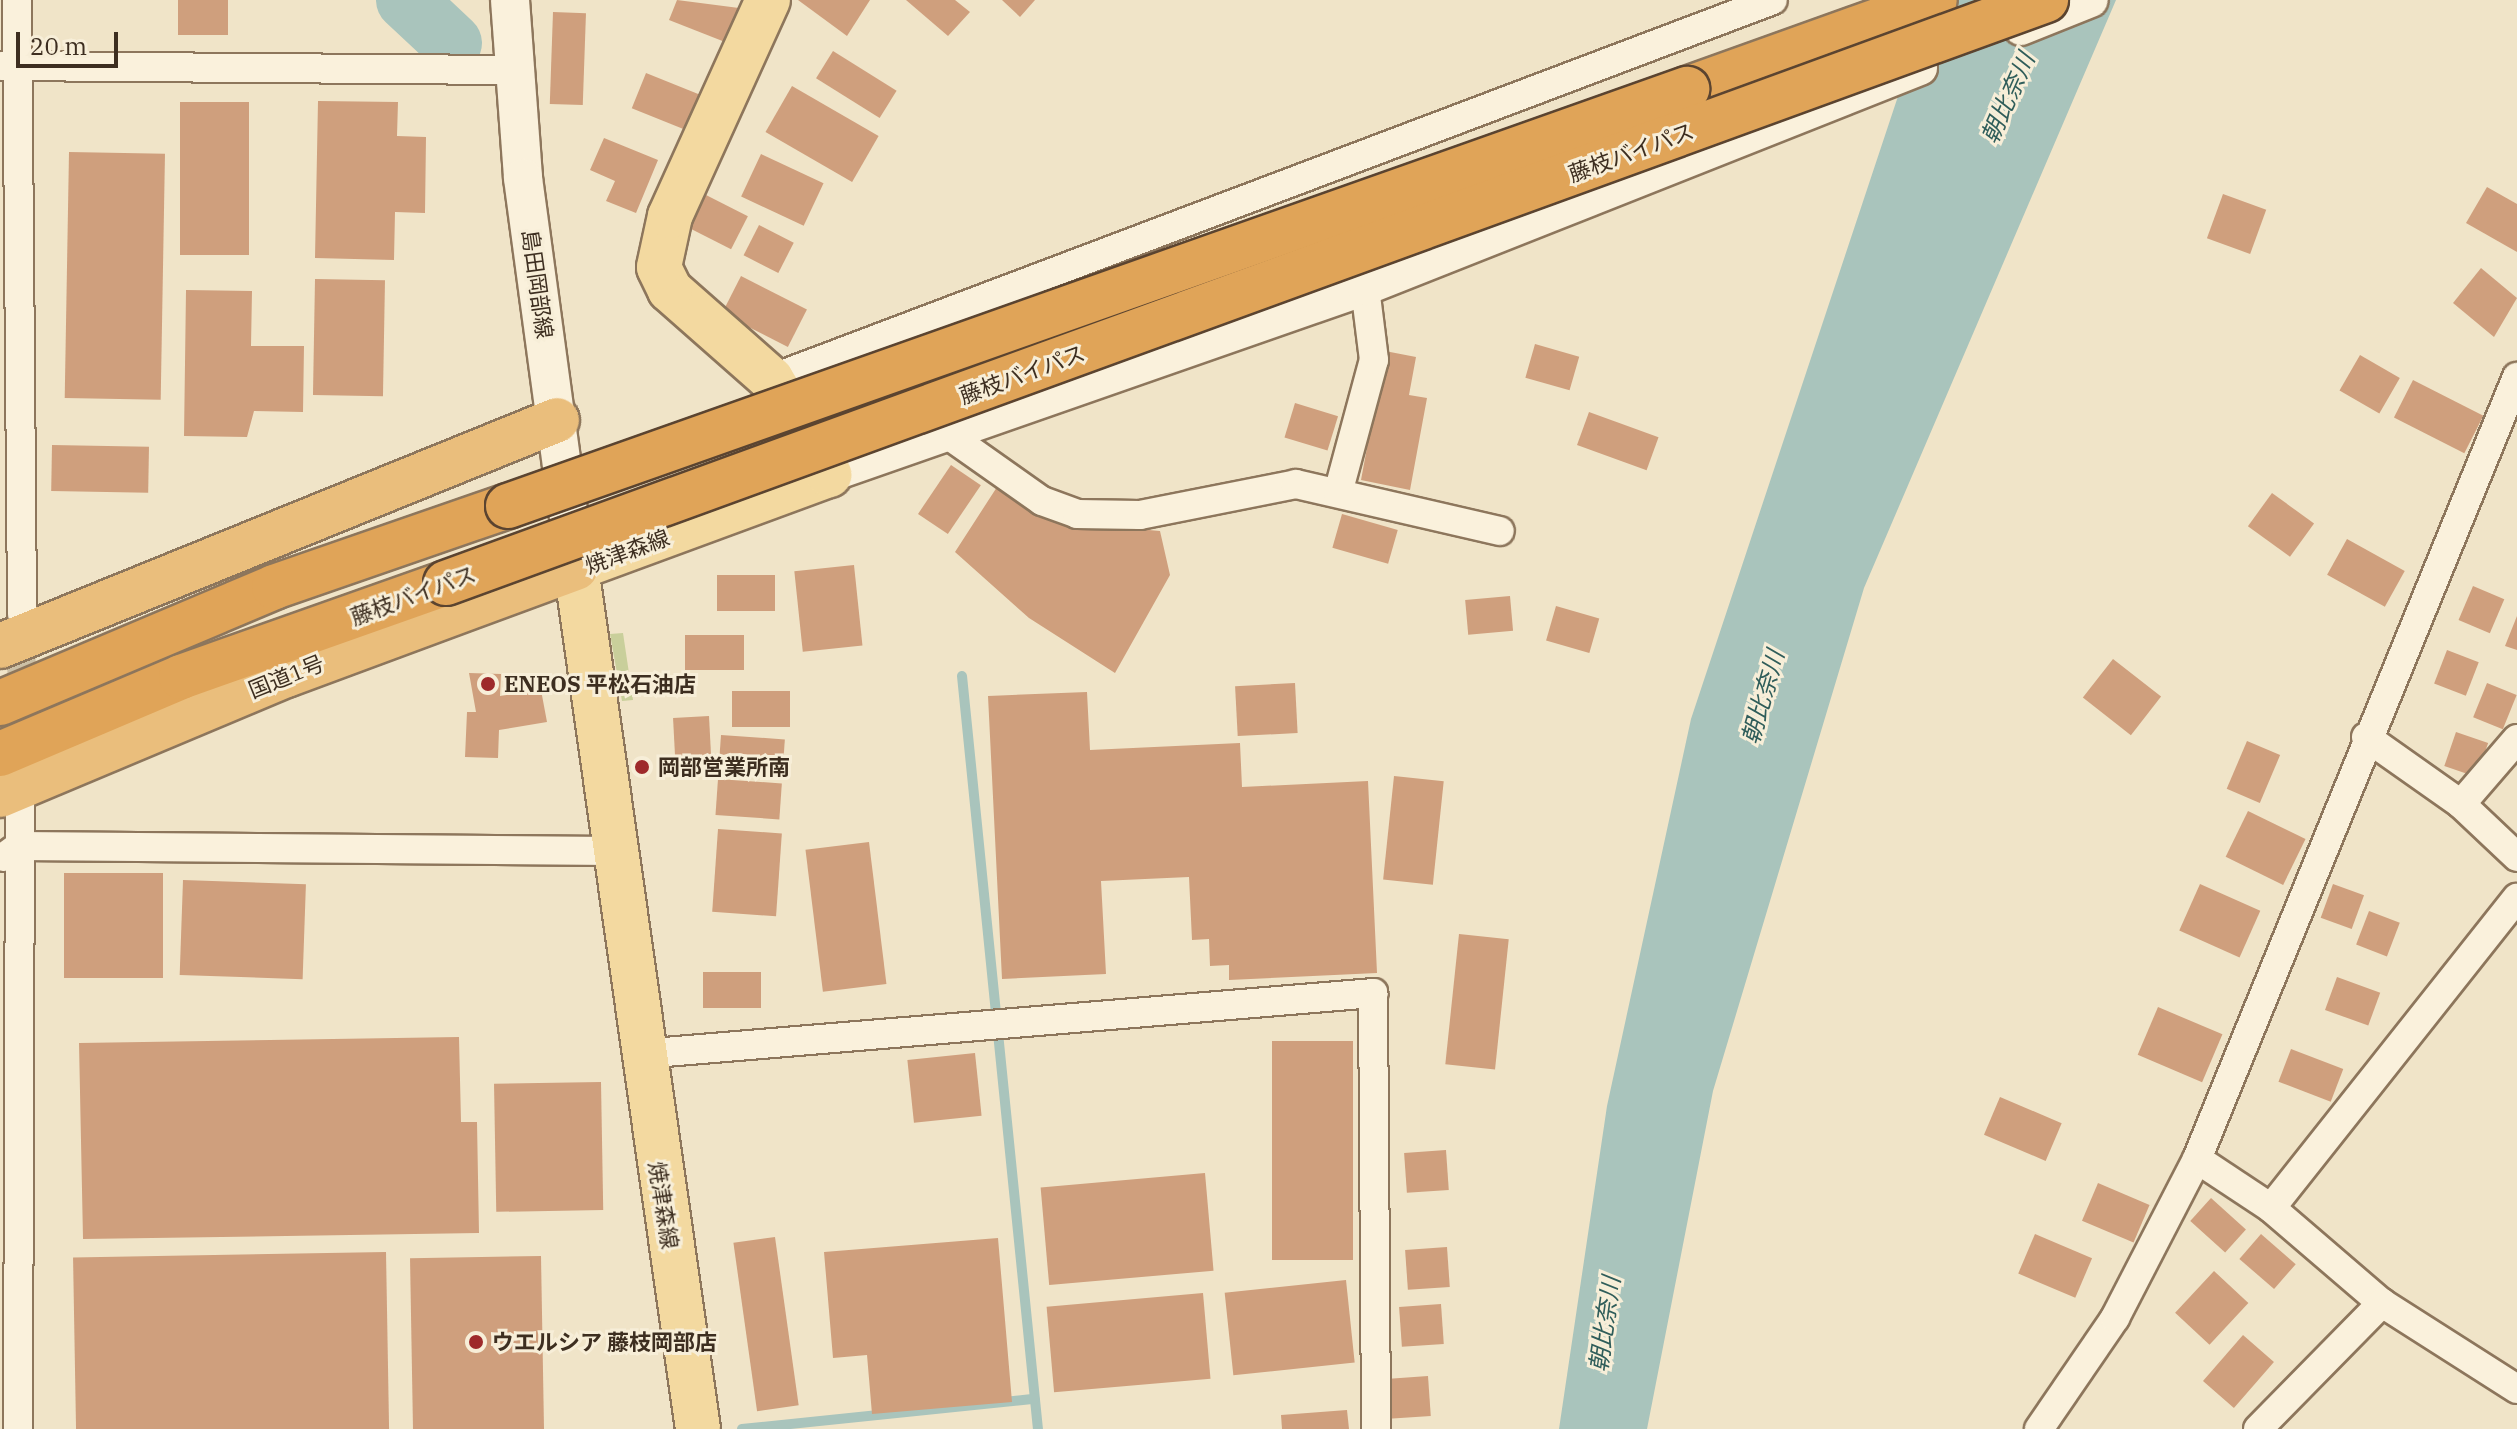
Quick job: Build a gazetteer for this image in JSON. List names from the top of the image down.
{
  "streets": {
    "highway": ["藤枝バイパス", "国道1号"],
    "main road": ["島田岡部線", "焼津森線"]
  },
  "crossings": [
    ["島田岡部線", "焼津森線"],
    ["島田岡部線", "国道1号"],
    ["焼津森線", "国道1号"]
  ],
  "water": ["朝比奈川"],
  "places": ["ENEOS 平松石油店", "岡部営業所南", "ウエルシア 藤枝岡部店"],
  "scale_bar": "20 m"
}
